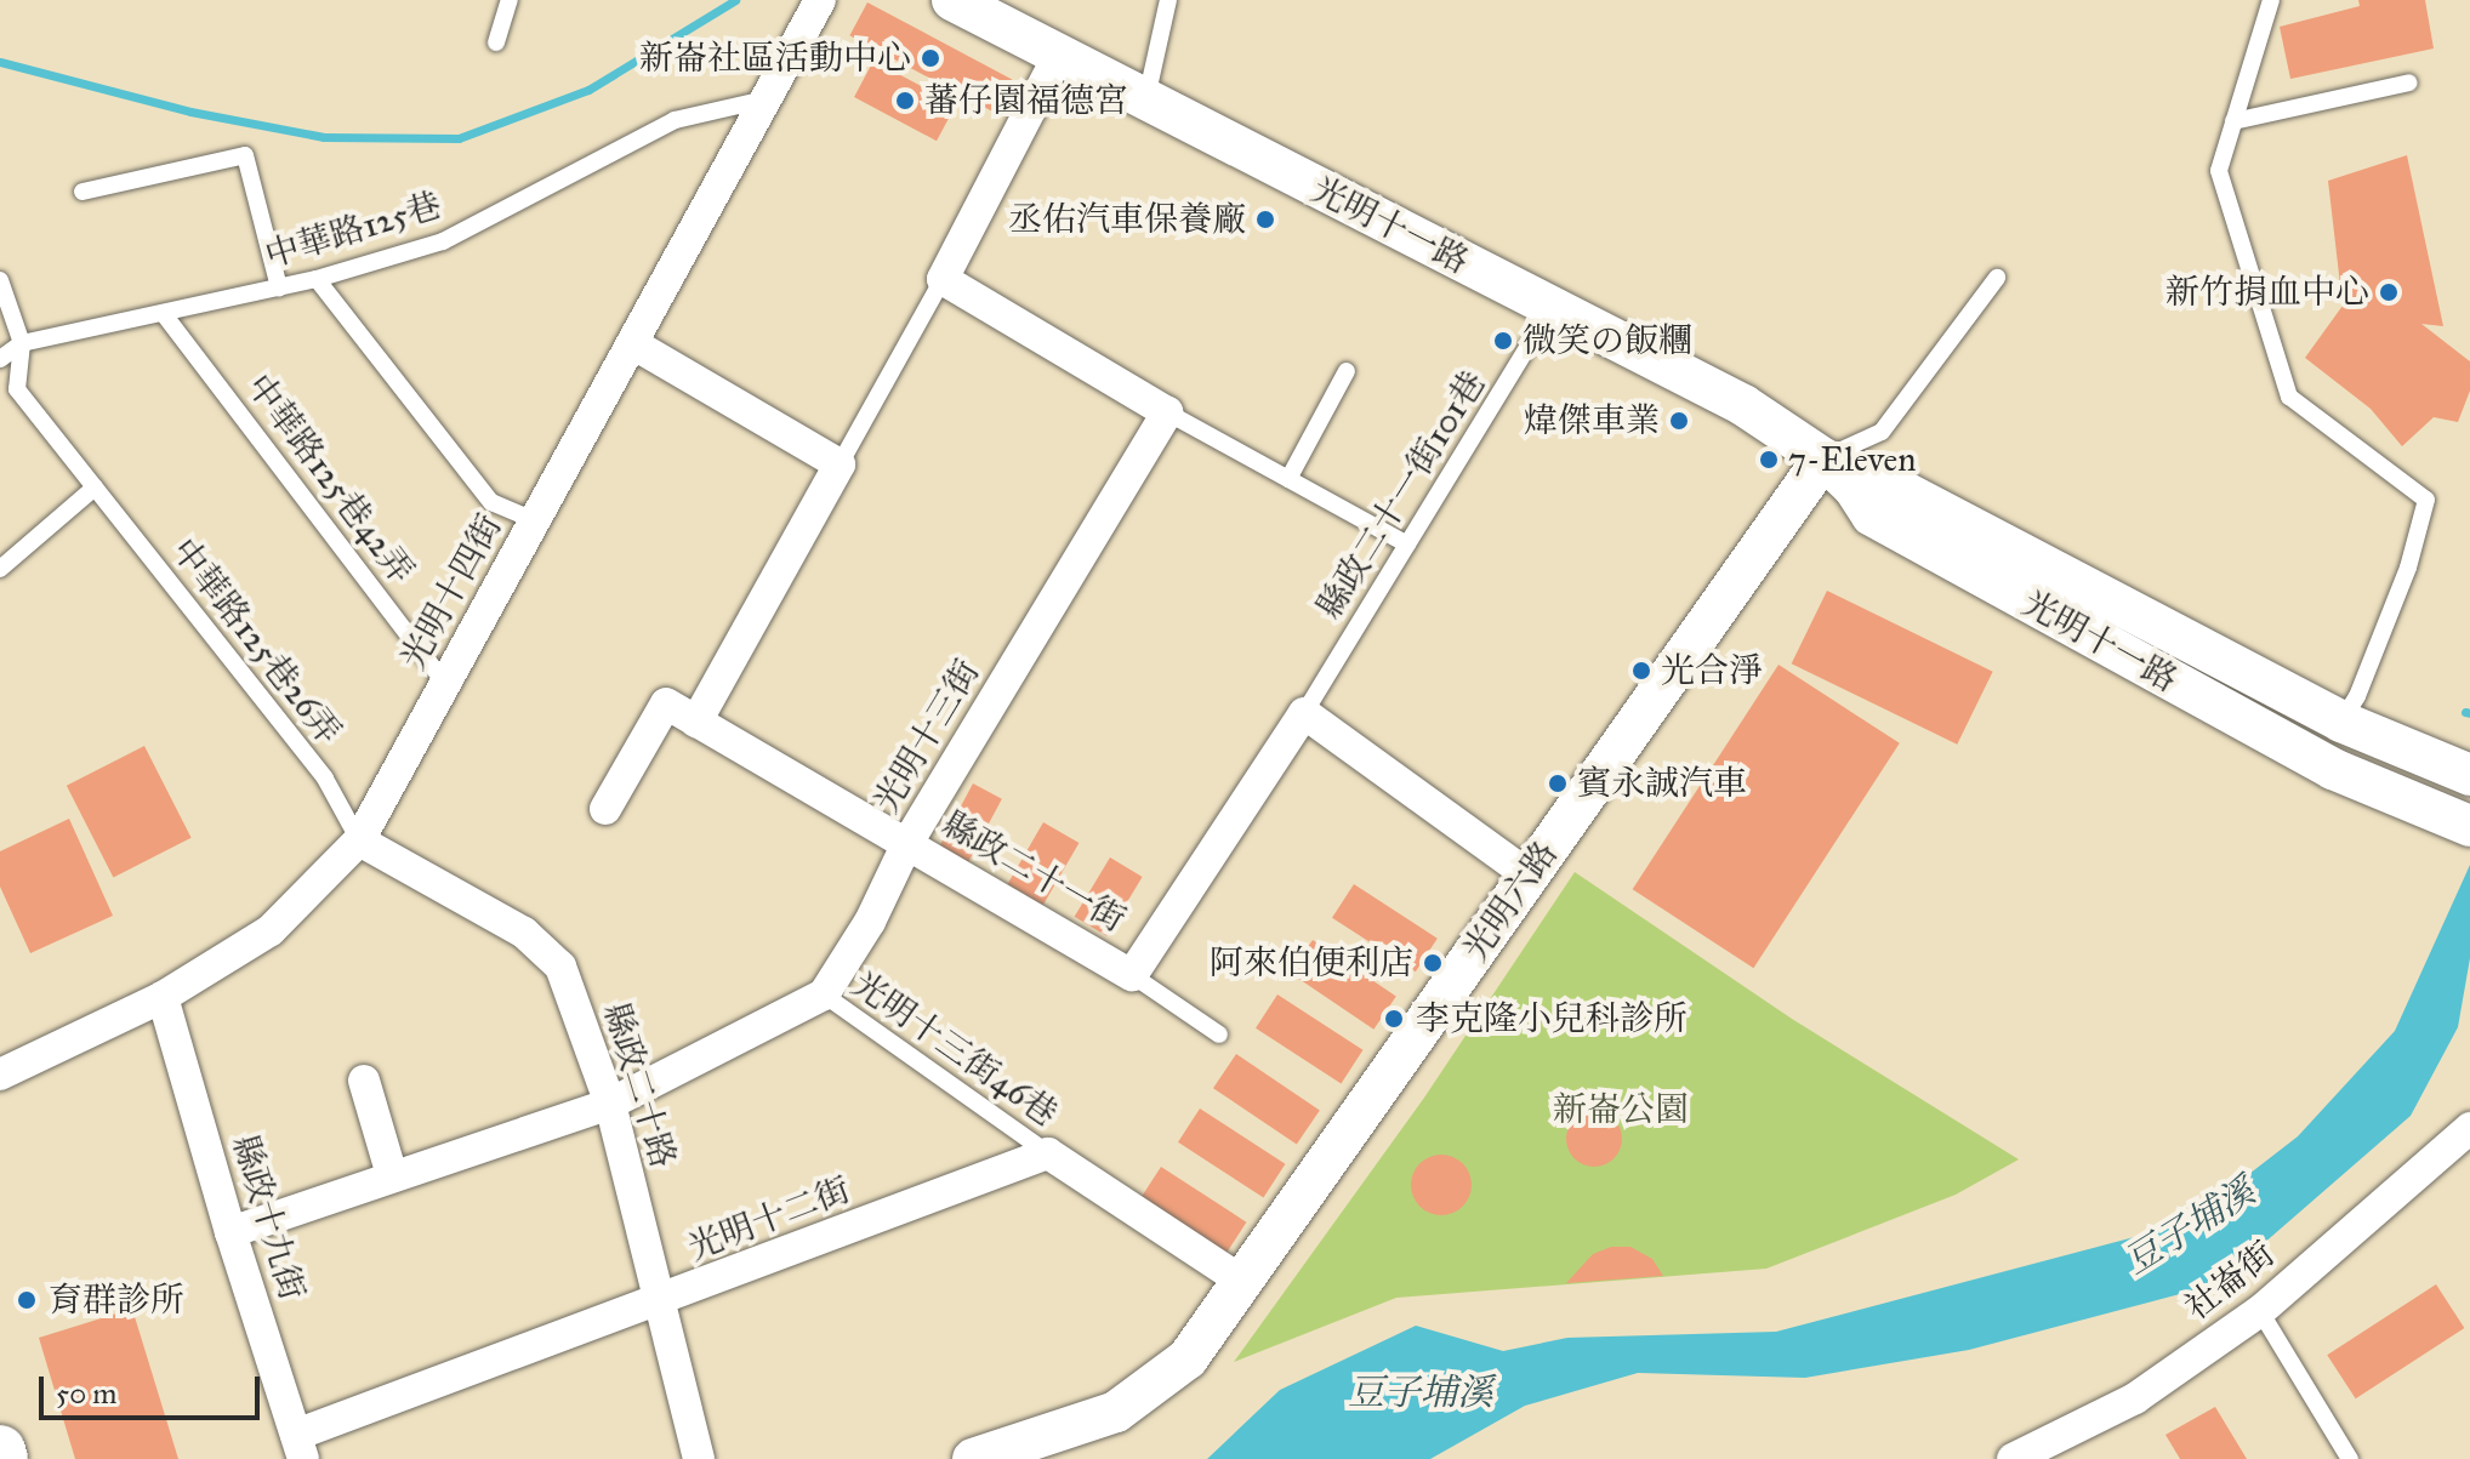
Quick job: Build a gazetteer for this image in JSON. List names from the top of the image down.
{
  "streets": {
    "street": [
      "光明十一路",
      "光明十四街",
      "光明十三街",
      "縣政二十一街",
      "光明六路",
      "縣政二十路",
      "縣政十九街",
      "光明十二街",
      "社崙街"
    ],
    "lane": [
      "中華路125巷",
      "中華路125巷42弄",
      "縣政二十一街101巷",
      "中華路125巷26弄",
      "光明十三街46巷"
    ]
  },
  "crossings": [
    ["光明十一路", "縣政二十一街101巷"],
    ["光明十一路", "光明六路"],
    ["中華路125巷", "中華路125巷42弄"],
    ["中華路125巷", "光明十四街"],
    ["中華路125巷", "中華路125巷26弄"],
    ["中華路125巷42弄", "光明十四街"],
    ["縣政二十一街101巷", "縣政二十一街"],
    ["光明十四街", "中華路125巷26弄"],
    ["光明十四街", "縣政二十路"],
    ["光明十四街", "縣政十九街"],
    ["中華路125巷26弄", "縣政二十路"],
    ["光明十三街", "縣政二十一街"],
    ["光明十三街", "光明十三街46巷"],
    ["光明十三街46巷", "光明十二街"],
    ["縣政二十路", "光明十二街"],
    ["縣政十九街", "光明十二街"]
  ],
  "water": ["豆子埔溪"],
  "parks": ["新崙公園"],
  "places": [
    "新崙社區活動中心",
    "蕃仔園福德宮",
    "丞佑汽車保養廠",
    "新竹捐血中心",
    "微笑の飯糰",
    "煒傑車業",
    "7-Eleven",
    "光合淨",
    "賓永誠汽車",
    "阿來伯便利店",
    "李克隆小兒科診所",
    "育群診所"
  ],
  "scale_bar": "50 m"
}
